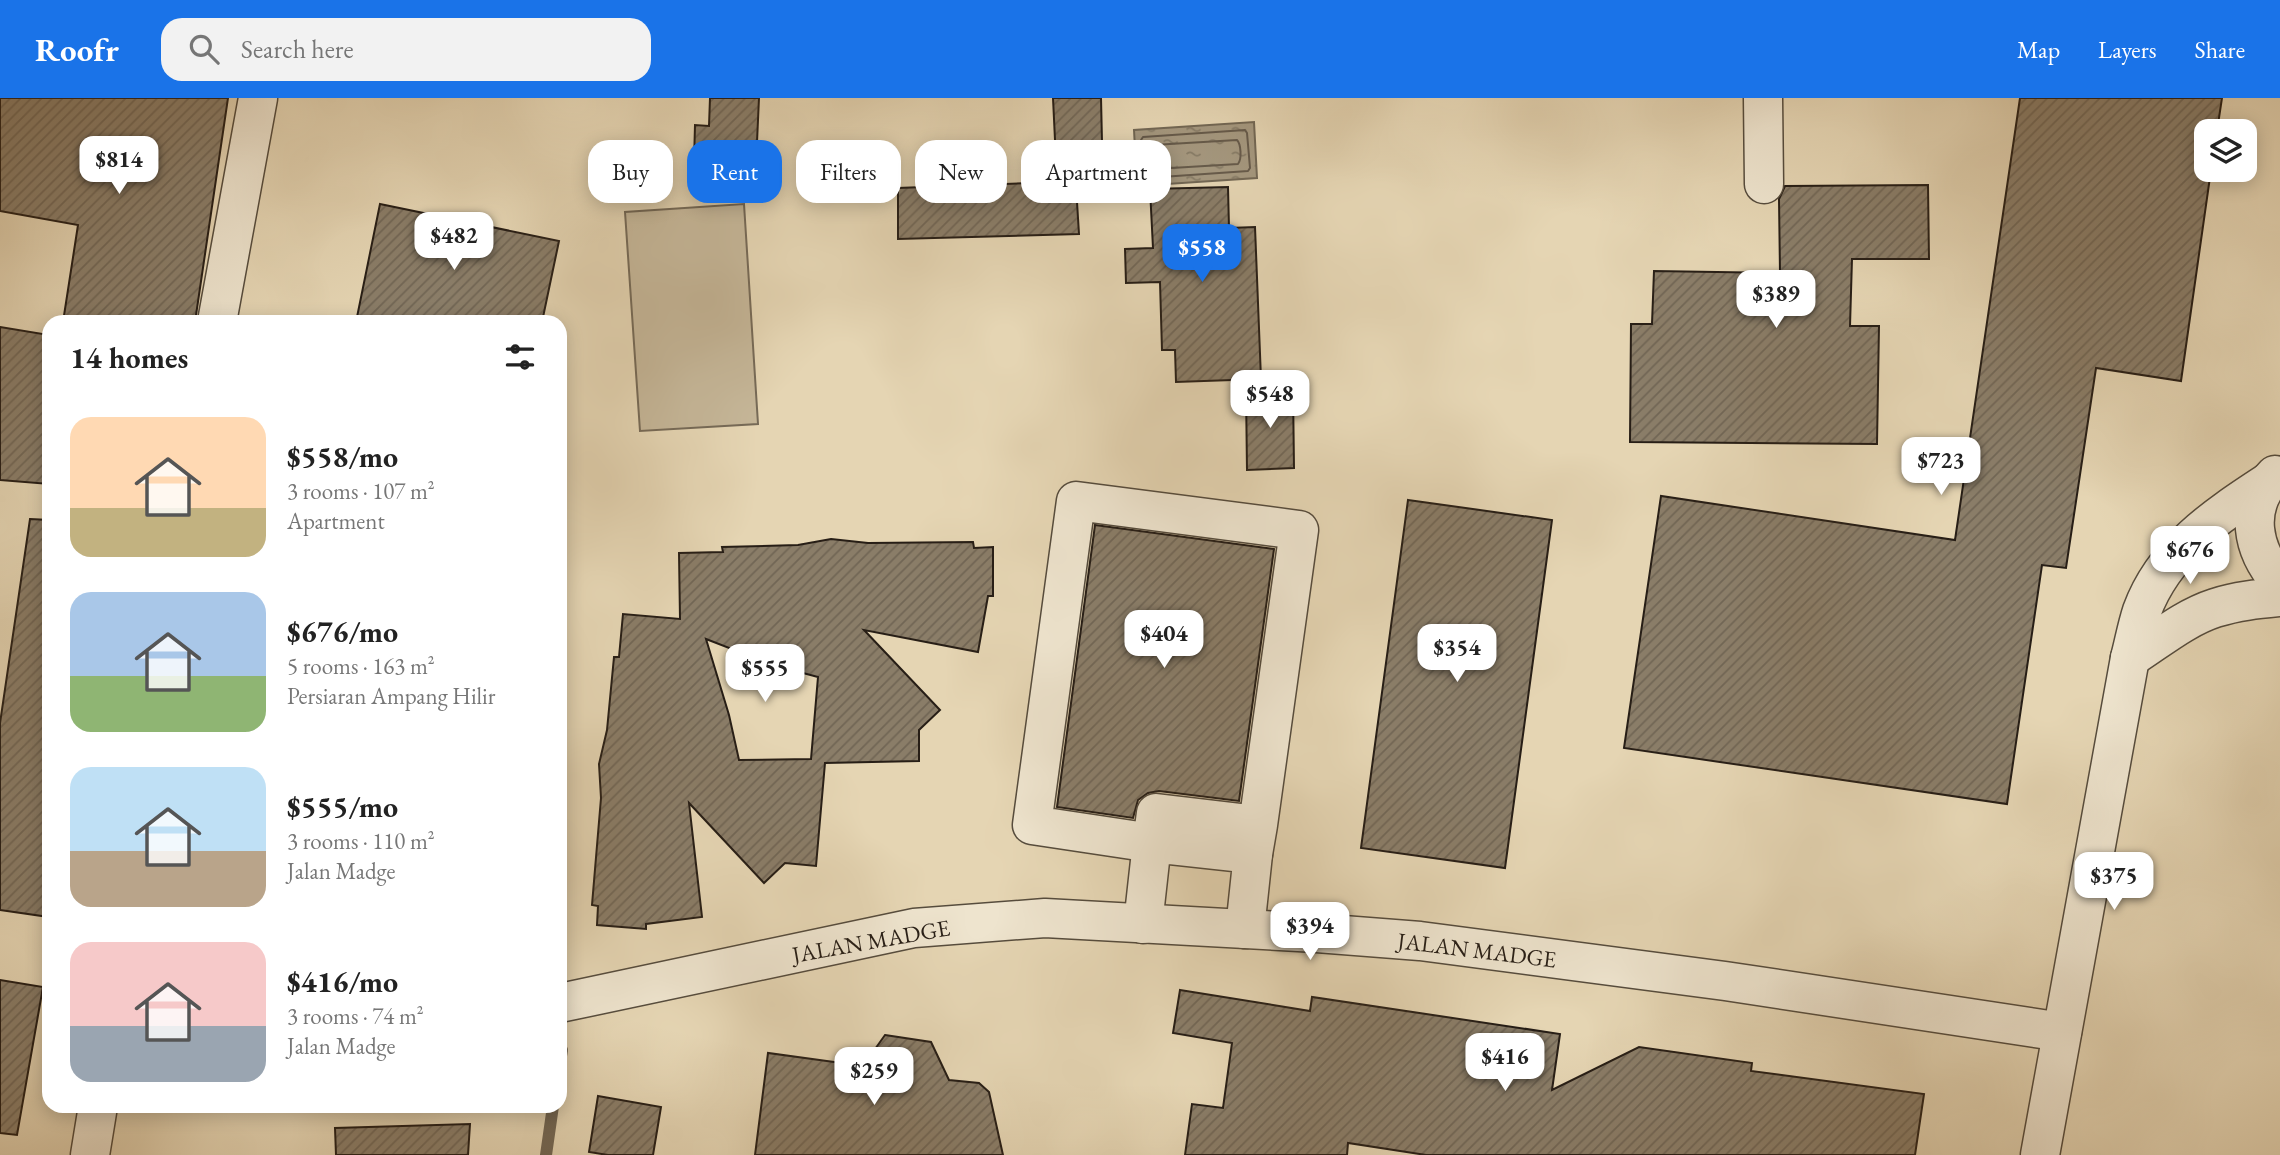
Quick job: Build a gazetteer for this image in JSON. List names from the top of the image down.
{
  "streets": {
    "street": ["JALAN MADGE"]
  },
  "page": {
    "header": "Roofr",
    "search": "Search here",
    "nav": ["Map", "Layers", "Share"],
    "price": [
      "$814",
      "$482",
      "$558",
      "$389",
      "$548",
      "$723",
      "$676",
      "$404",
      "$354",
      "$555",
      "$375",
      "$394",
      "$416",
      "$259"
    ],
    "chip": [
      "Buy",
      "Rent",
      "Filters",
      "New",
      "Apartment"
    ],
    "heading": "14 homes",
    "list": [
      {
        "name": "$558/mo",
        "note": "3 rooms · 107 m² · Apartment"
      },
      {
        "name": "$676/mo",
        "note": "5 rooms · 163 m² · Persiaran Ampang Hilir"
      },
      {
        "name": "$555/mo",
        "note": "3 rooms · 110 m² · Jalan Madge"
      },
      {
        "name": "$416/mo",
        "note": "3 rooms · 74 m² · Jalan Madge"
      }
    ]
  }
}
